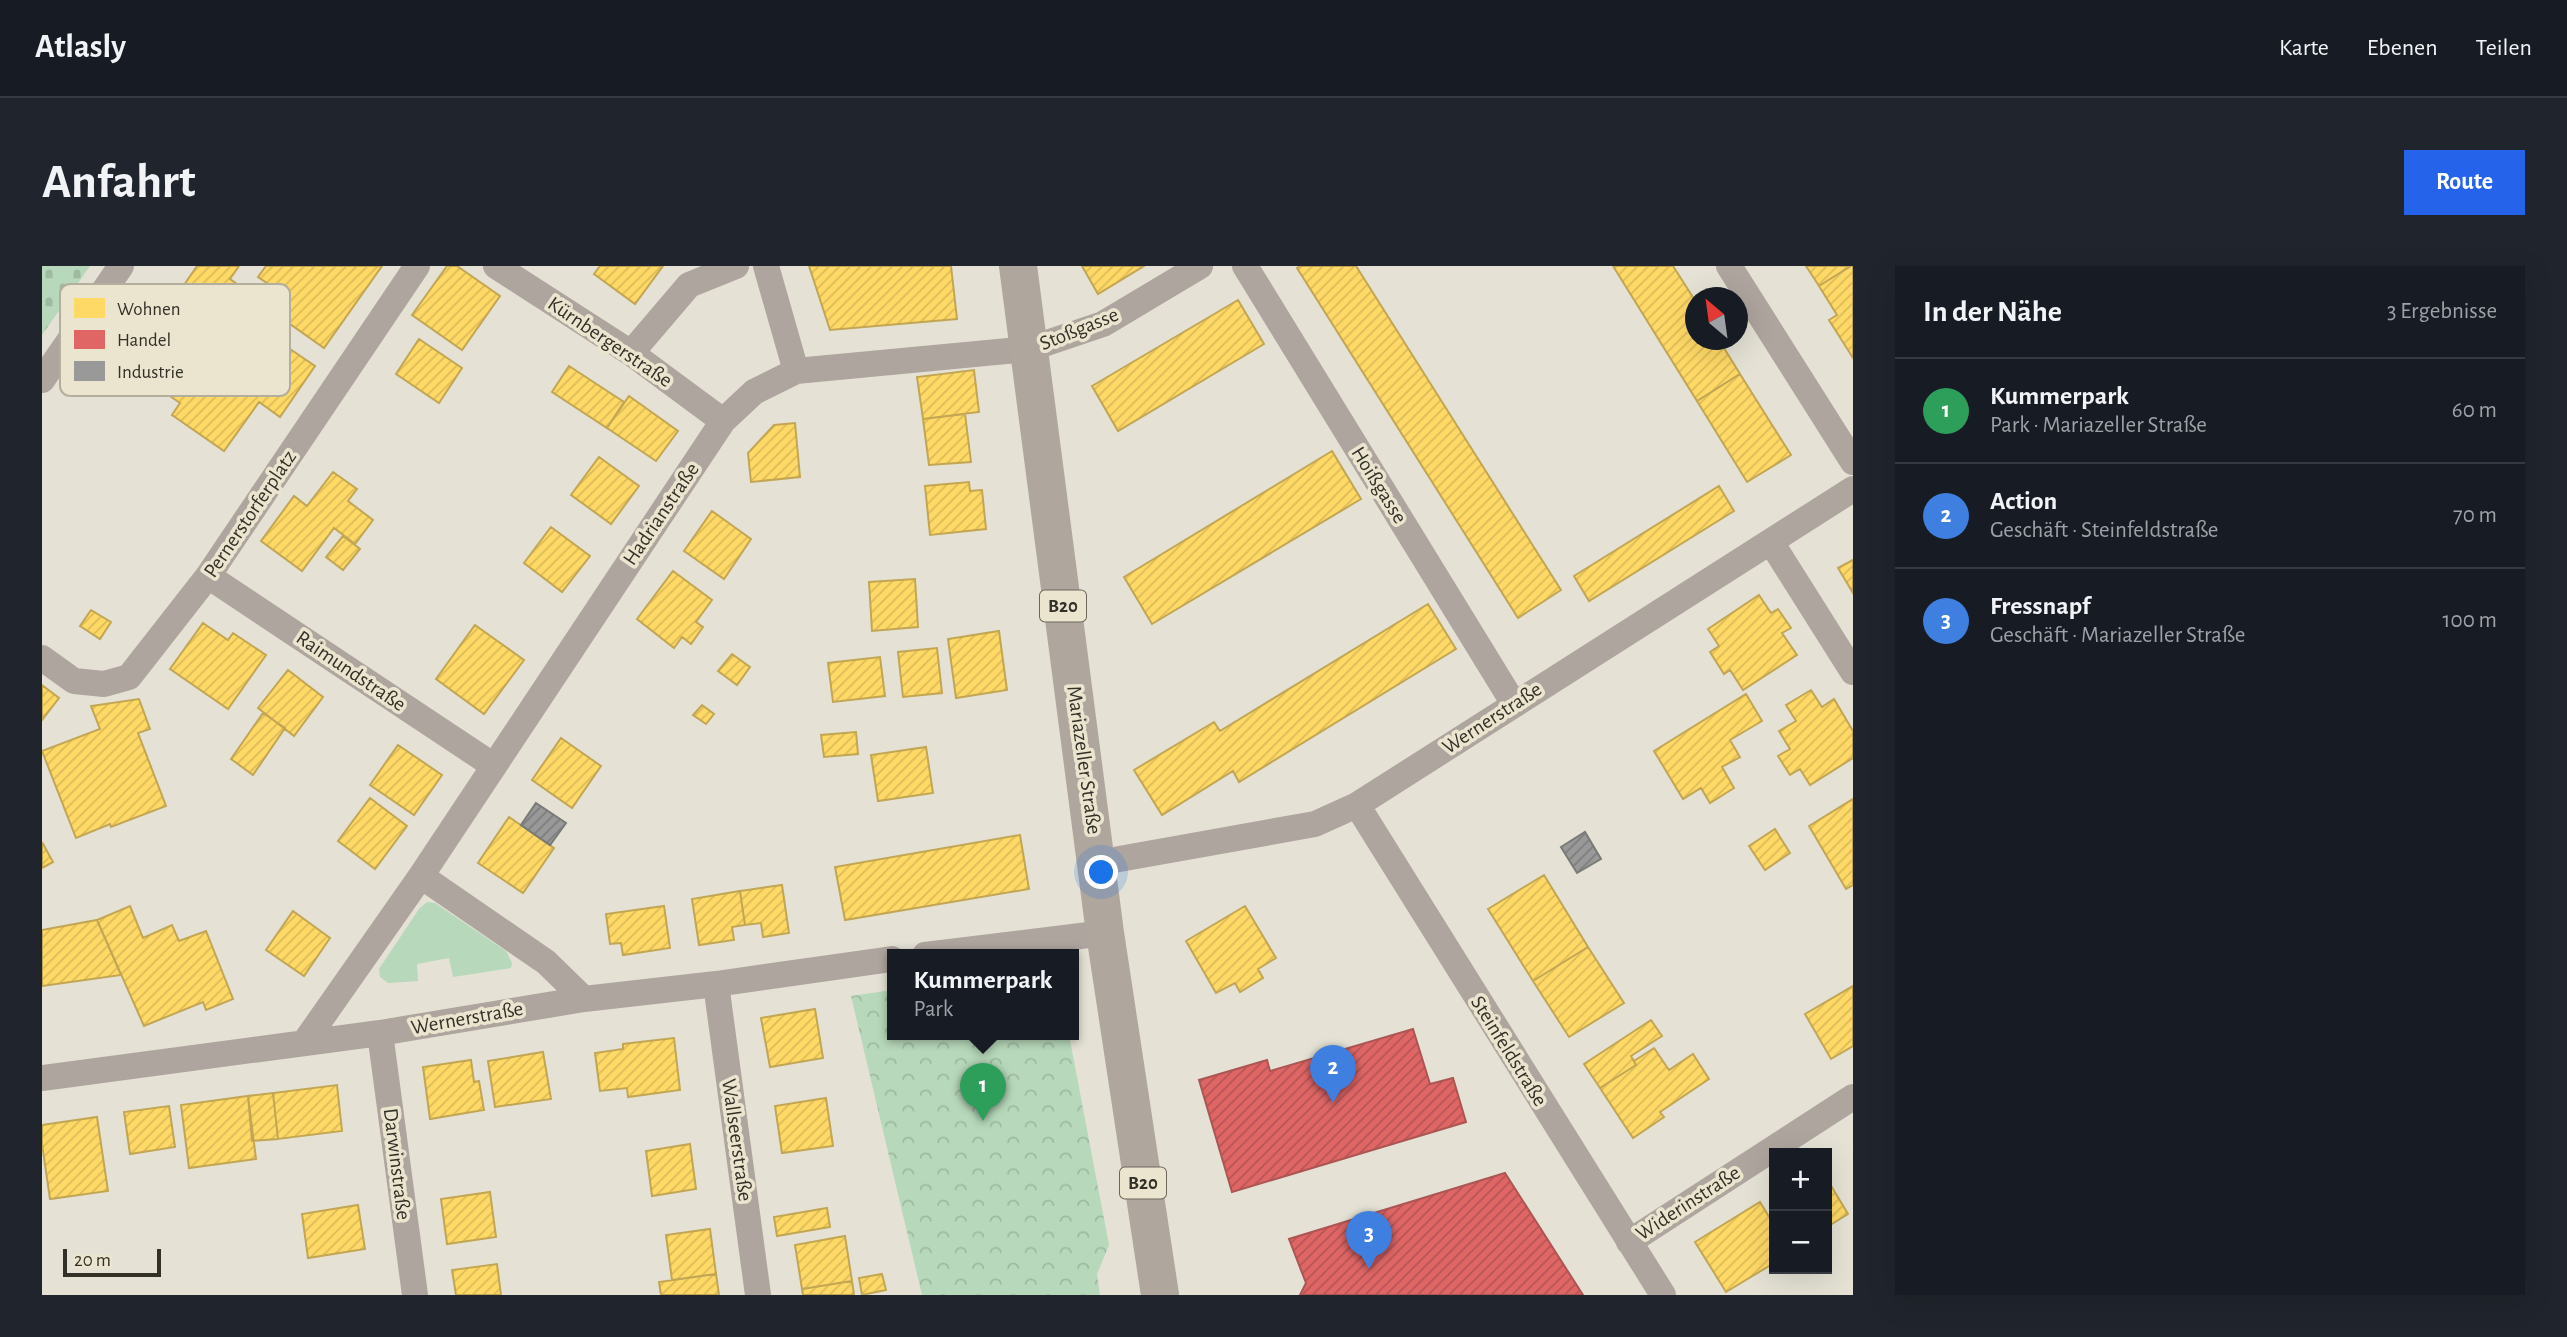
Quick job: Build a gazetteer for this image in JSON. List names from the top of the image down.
{
  "streets": {
    "main road": ["B20", "Mariazeller Straße"],
    "street": [
      "Stoßgasse",
      "Kürnbergerstraße",
      "Hoißgasse",
      "Pernerstorferplatz",
      "Hadrianstraße",
      "Raimundstraße",
      "Wernerstraße",
      "Steinfeldstraße",
      "Wallseerstraße",
      "Darwinstraße",
      "Widerinstraße"
    ]
  },
  "crossings": [
    ["Stoßgasse", "Hadrianstraße"],
    ["Stoßgasse", "Mariazeller Straße"],
    ["Kürnbergerstraße", "Hadrianstraße"],
    ["Hoißgasse", "Wernerstraße"],
    ["Pernerstorferplatz", "Raimundstraße"],
    ["Hadrianstraße", "Raimundstraße"],
    ["Hadrianstraße", "Wernerstraße"],
    ["Hadrianstraße", "Mariazeller Straße"],
    ["Wernerstraße", "Mariazeller Straße"],
    ["Wernerstraße", "Steinfeldstraße"],
    ["Wernerstraße", "Wallseerstraße"],
    ["Wernerstraße", "Darwinstraße"],
    ["Steinfeldstraße", "Widerinstraße"]
  ],
  "legend": ["Wohnen", "Handel", "Industrie"],
  "scale_bar": "20 m",
  "north": "top left",
  "page": {
    "header": "Atlasly",
    "nav": ["Karte", "Ebenen", "Teilen"],
    "buttons": "Route",
    "title": "Anfahrt",
    "heading": ["In der Nähe", "3 Ergebnisse"],
    "list": [
      {
        "mark": "1",
        "name": "Kummerpark",
        "note": "Park · Mariazeller Straße",
        "value": "60 m"
      },
      {
        "mark": "2",
        "name": "Action",
        "note": "Geschäft · Steinfeldstraße",
        "value": "70 m"
      },
      {
        "mark": "3",
        "name": "Fressnapf",
        "note": "Geschäft · Mariazeller Straße",
        "value": "100 m"
      }
    ],
    "popup": ["Kummerpark", "Park"],
    "pins": ["2", "1", "3"],
    "map_buttons": ["+", "−"],
    "scale": "20 m"
  }
}
